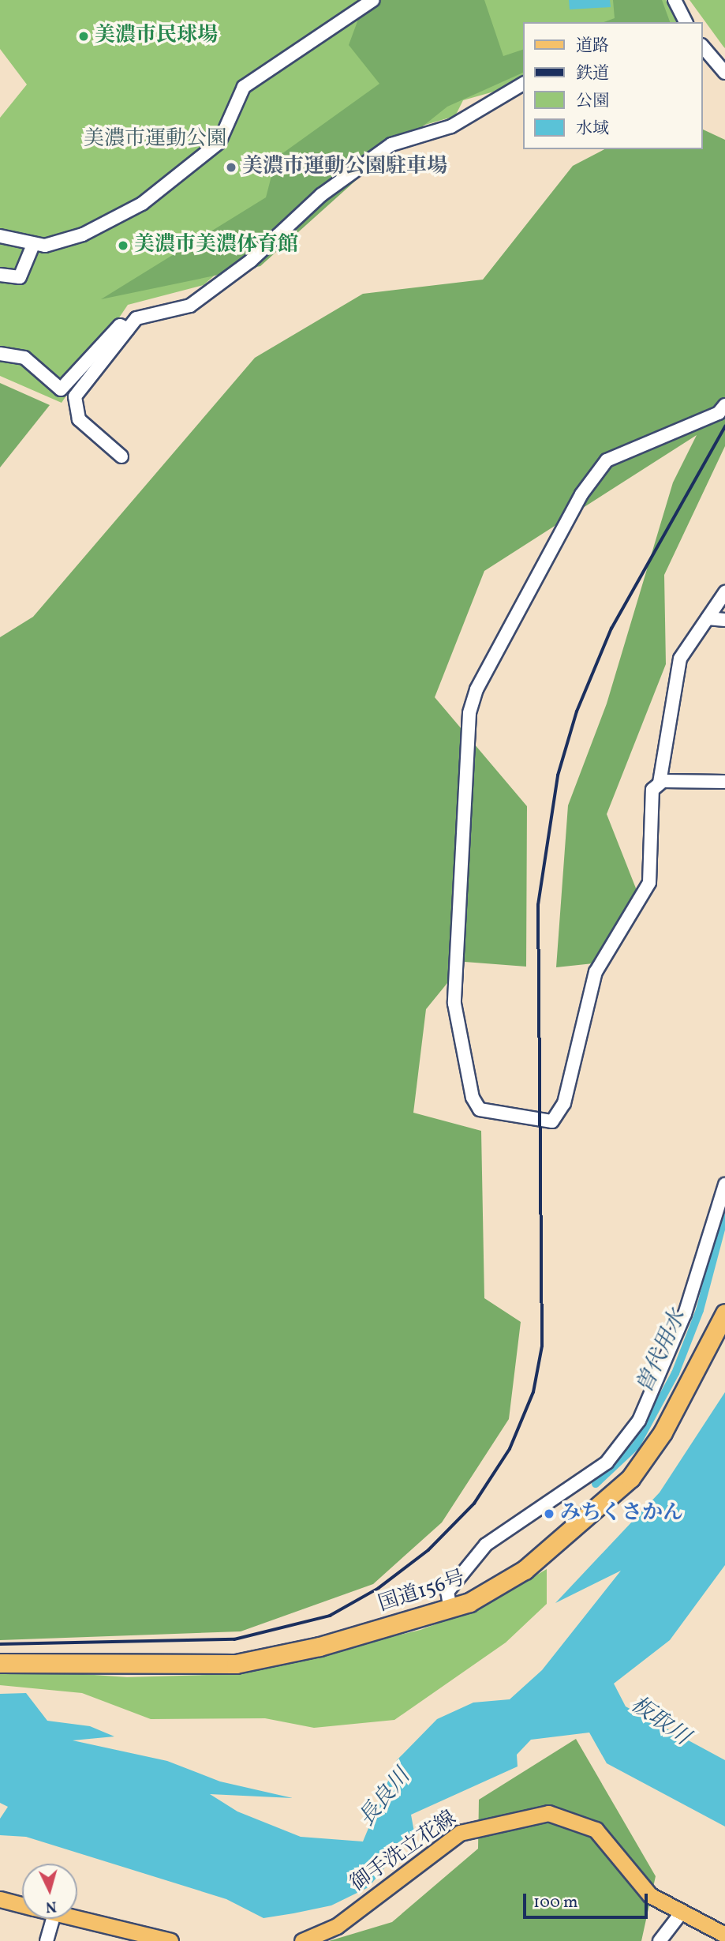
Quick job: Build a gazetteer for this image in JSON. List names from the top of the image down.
{
  "streets": {
    "highway": ["国道156号"],
    "main road": ["御手洗立花線"]
  },
  "water": ["曽代用水", "板取川", "長良川"],
  "parks": ["美濃市運動公園"],
  "places": [
    "美濃市民球場",
    "美濃市運動公園駐車場",
    "美濃市美濃体育館",
    "みちくさかん"
  ],
  "legend": [
    "道路",
    "鉄道",
    "公園",
    "水域"
  ],
  "scale_bar": "100 m",
  "north": "bottom"
}
